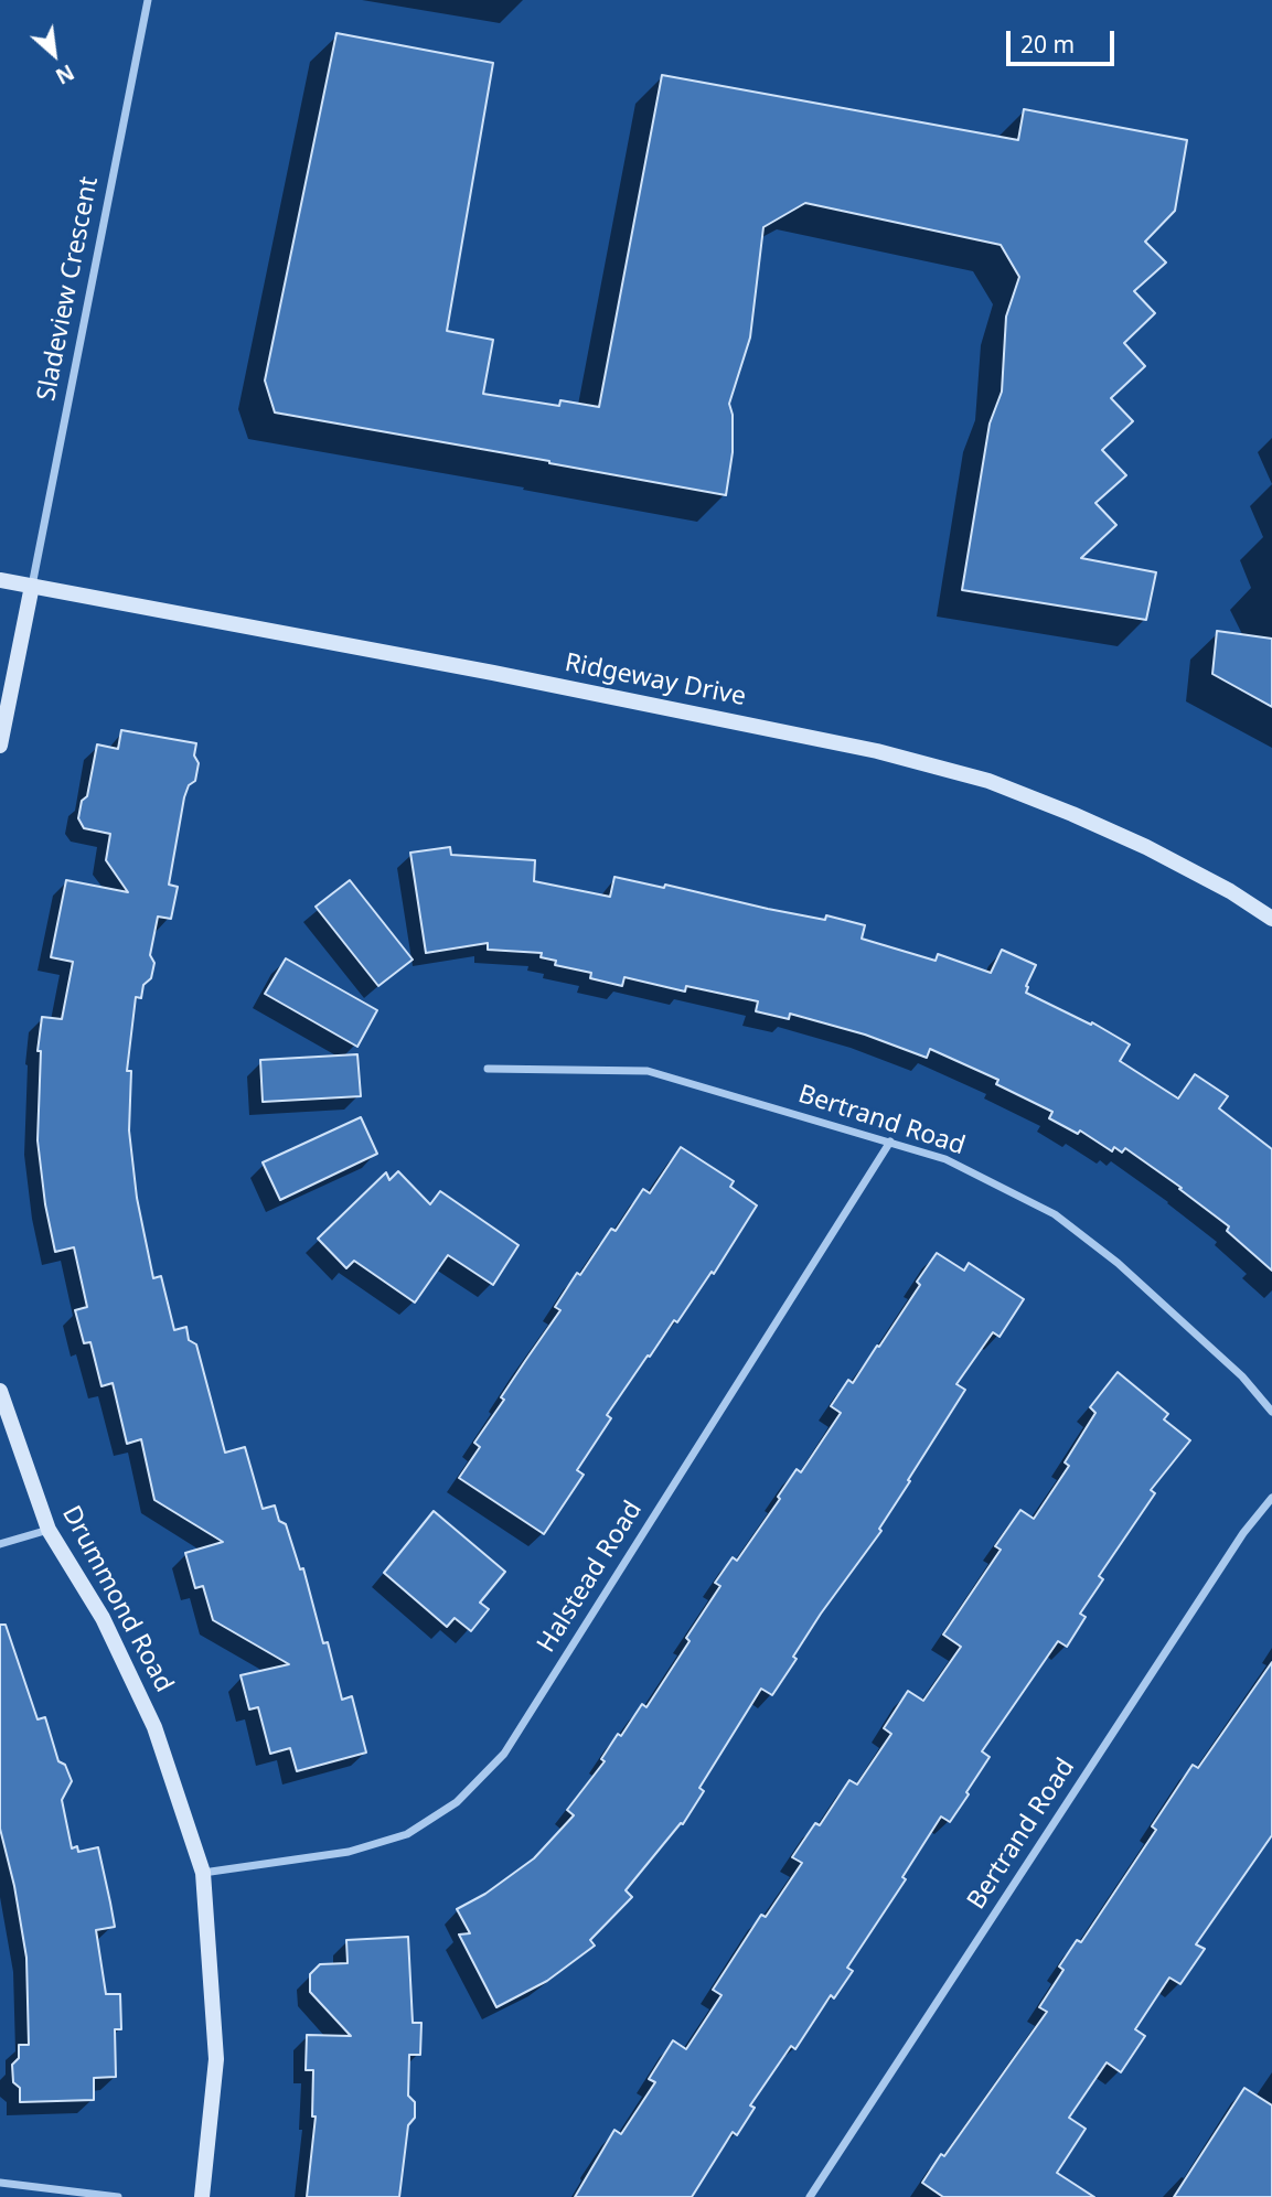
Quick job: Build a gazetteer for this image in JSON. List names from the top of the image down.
{
  "streets": {
    "street": [
      "Sladeview Crescent",
      "Ridgeway Drive",
      "Bertrand Road",
      "Halstead Road",
      "Drummond Road"
    ]
  },
  "crossings": [
    ["Sladeview Crescent", "Ridgeway Drive"],
    ["Bertrand Road", "Halstead Road"],
    ["Halstead Road", "Drummond Road"]
  ],
  "scale_bar": "20 m",
  "north": "bottom right"
}
